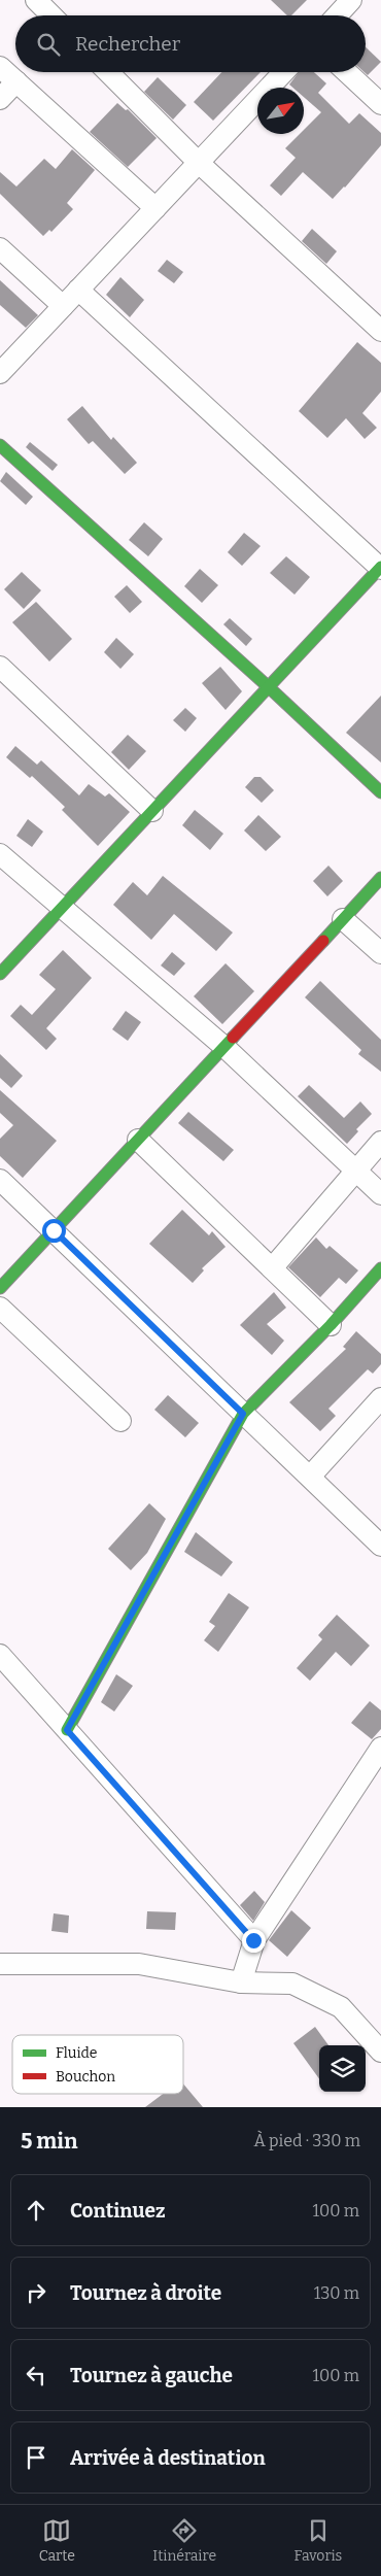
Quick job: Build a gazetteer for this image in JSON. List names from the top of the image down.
{
  "legend": ["Fluide", "Bouchon"],
  "north": "top right",
  "page": {
    "search": "Rechercher",
    "heading": ["5 min", "À pied · 330 m"],
    "list": [
      ["Continuez", "100 m"],
      ["Tournez à droite", "130 m"],
      ["Tournez à gauche", "100 m"],
      "Arrivée à destination"
    ],
    "nav": ["Carte", "Itinéraire", "Favoris"]
  }
}
